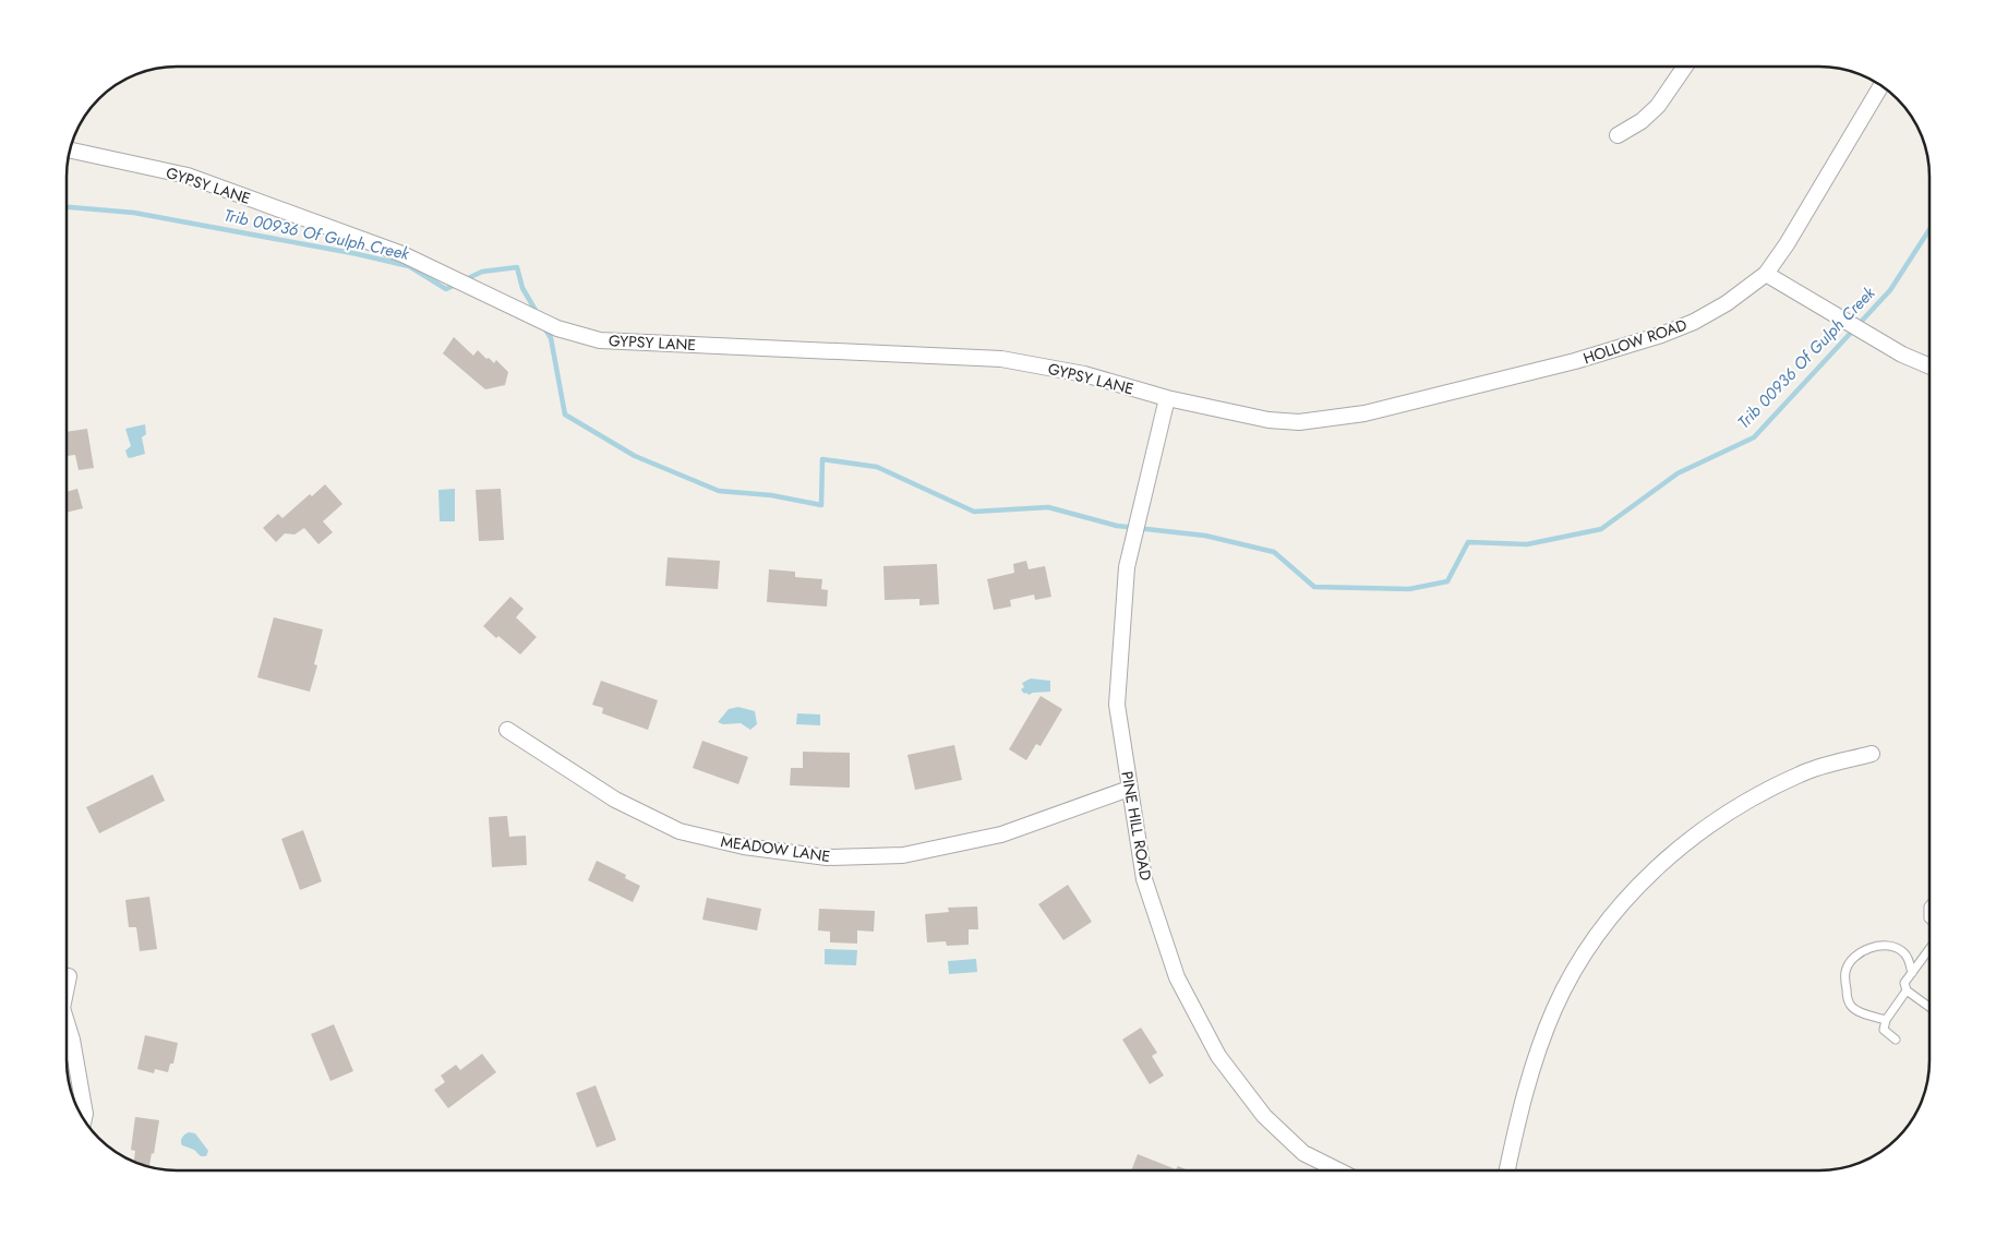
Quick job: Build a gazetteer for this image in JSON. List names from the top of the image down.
{
  "streets": {
    "street": [
      "GYPSY LANE",
      "HOLLOW ROAD",
      "PINE HILL ROAD",
      "MEADOW LANE"
    ]
  },
  "crossings": [
    ["GYPSY LANE", "HOLLOW ROAD"],
    ["GYPSY LANE", "PINE HILL ROAD"],
    ["PINE HILL ROAD", "MEADOW LANE"]
  ],
  "water": ["Trib 00936 Of Gulph Creek"]
}
